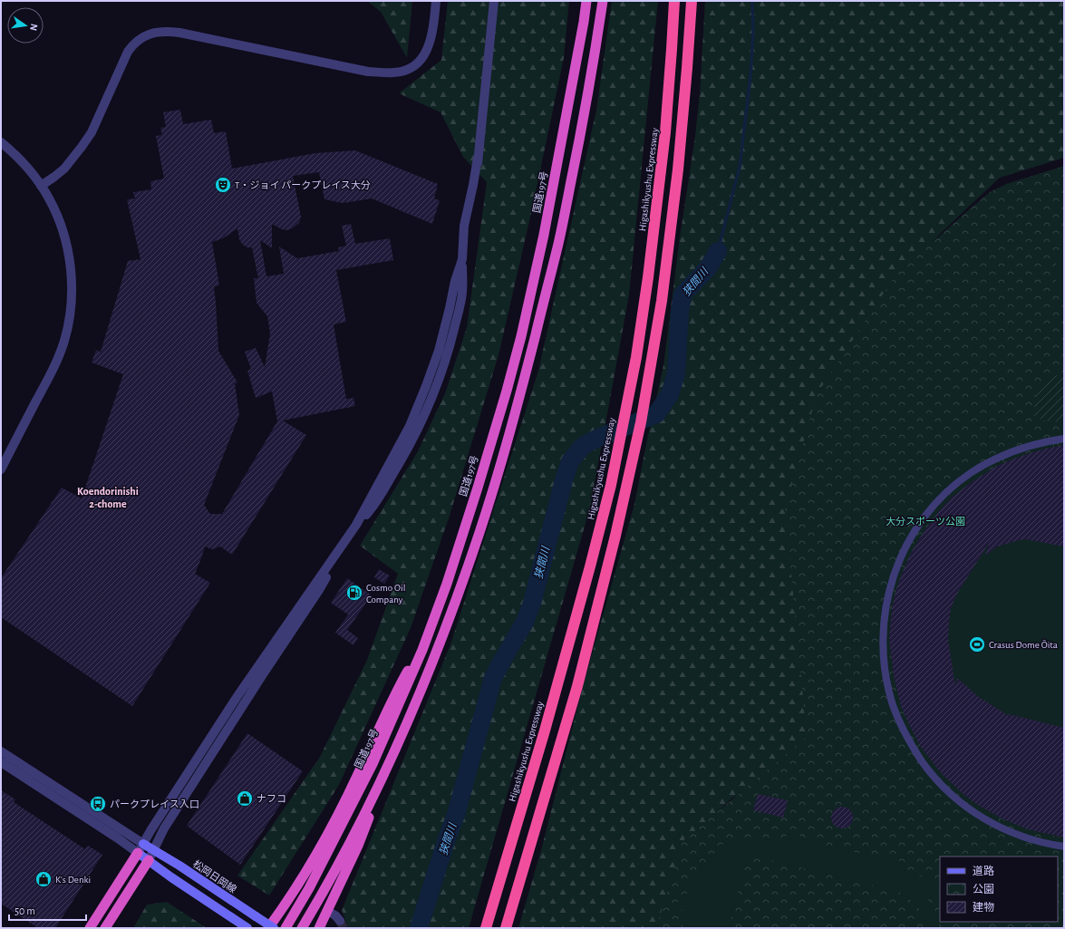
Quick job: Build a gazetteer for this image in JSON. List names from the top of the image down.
{
  "streets": {
    "highway": ["Higashikyushu Expressway", "国道197号"],
    "main road": ["松岡日岡線"]
  },
  "districts": ["Koendorinishi 2-chome"],
  "water": ["狭間川"],
  "parks": ["大分スポーツ公園"],
  "places": {
    "theatre": ["T・ジョイ パークプレイス大分"],
    "fuel station": ["Cosmo Oil Company"],
    "sports": ["Crasus Dome Ōita"],
    "shop": ["ナフコ", "K's Denki"],
    "bus stop": ["パークプレイス入口"]
  },
  "legend": ["道路", "公園", "建物"],
  "scale_bar": "50 m",
  "north": "right"
}
